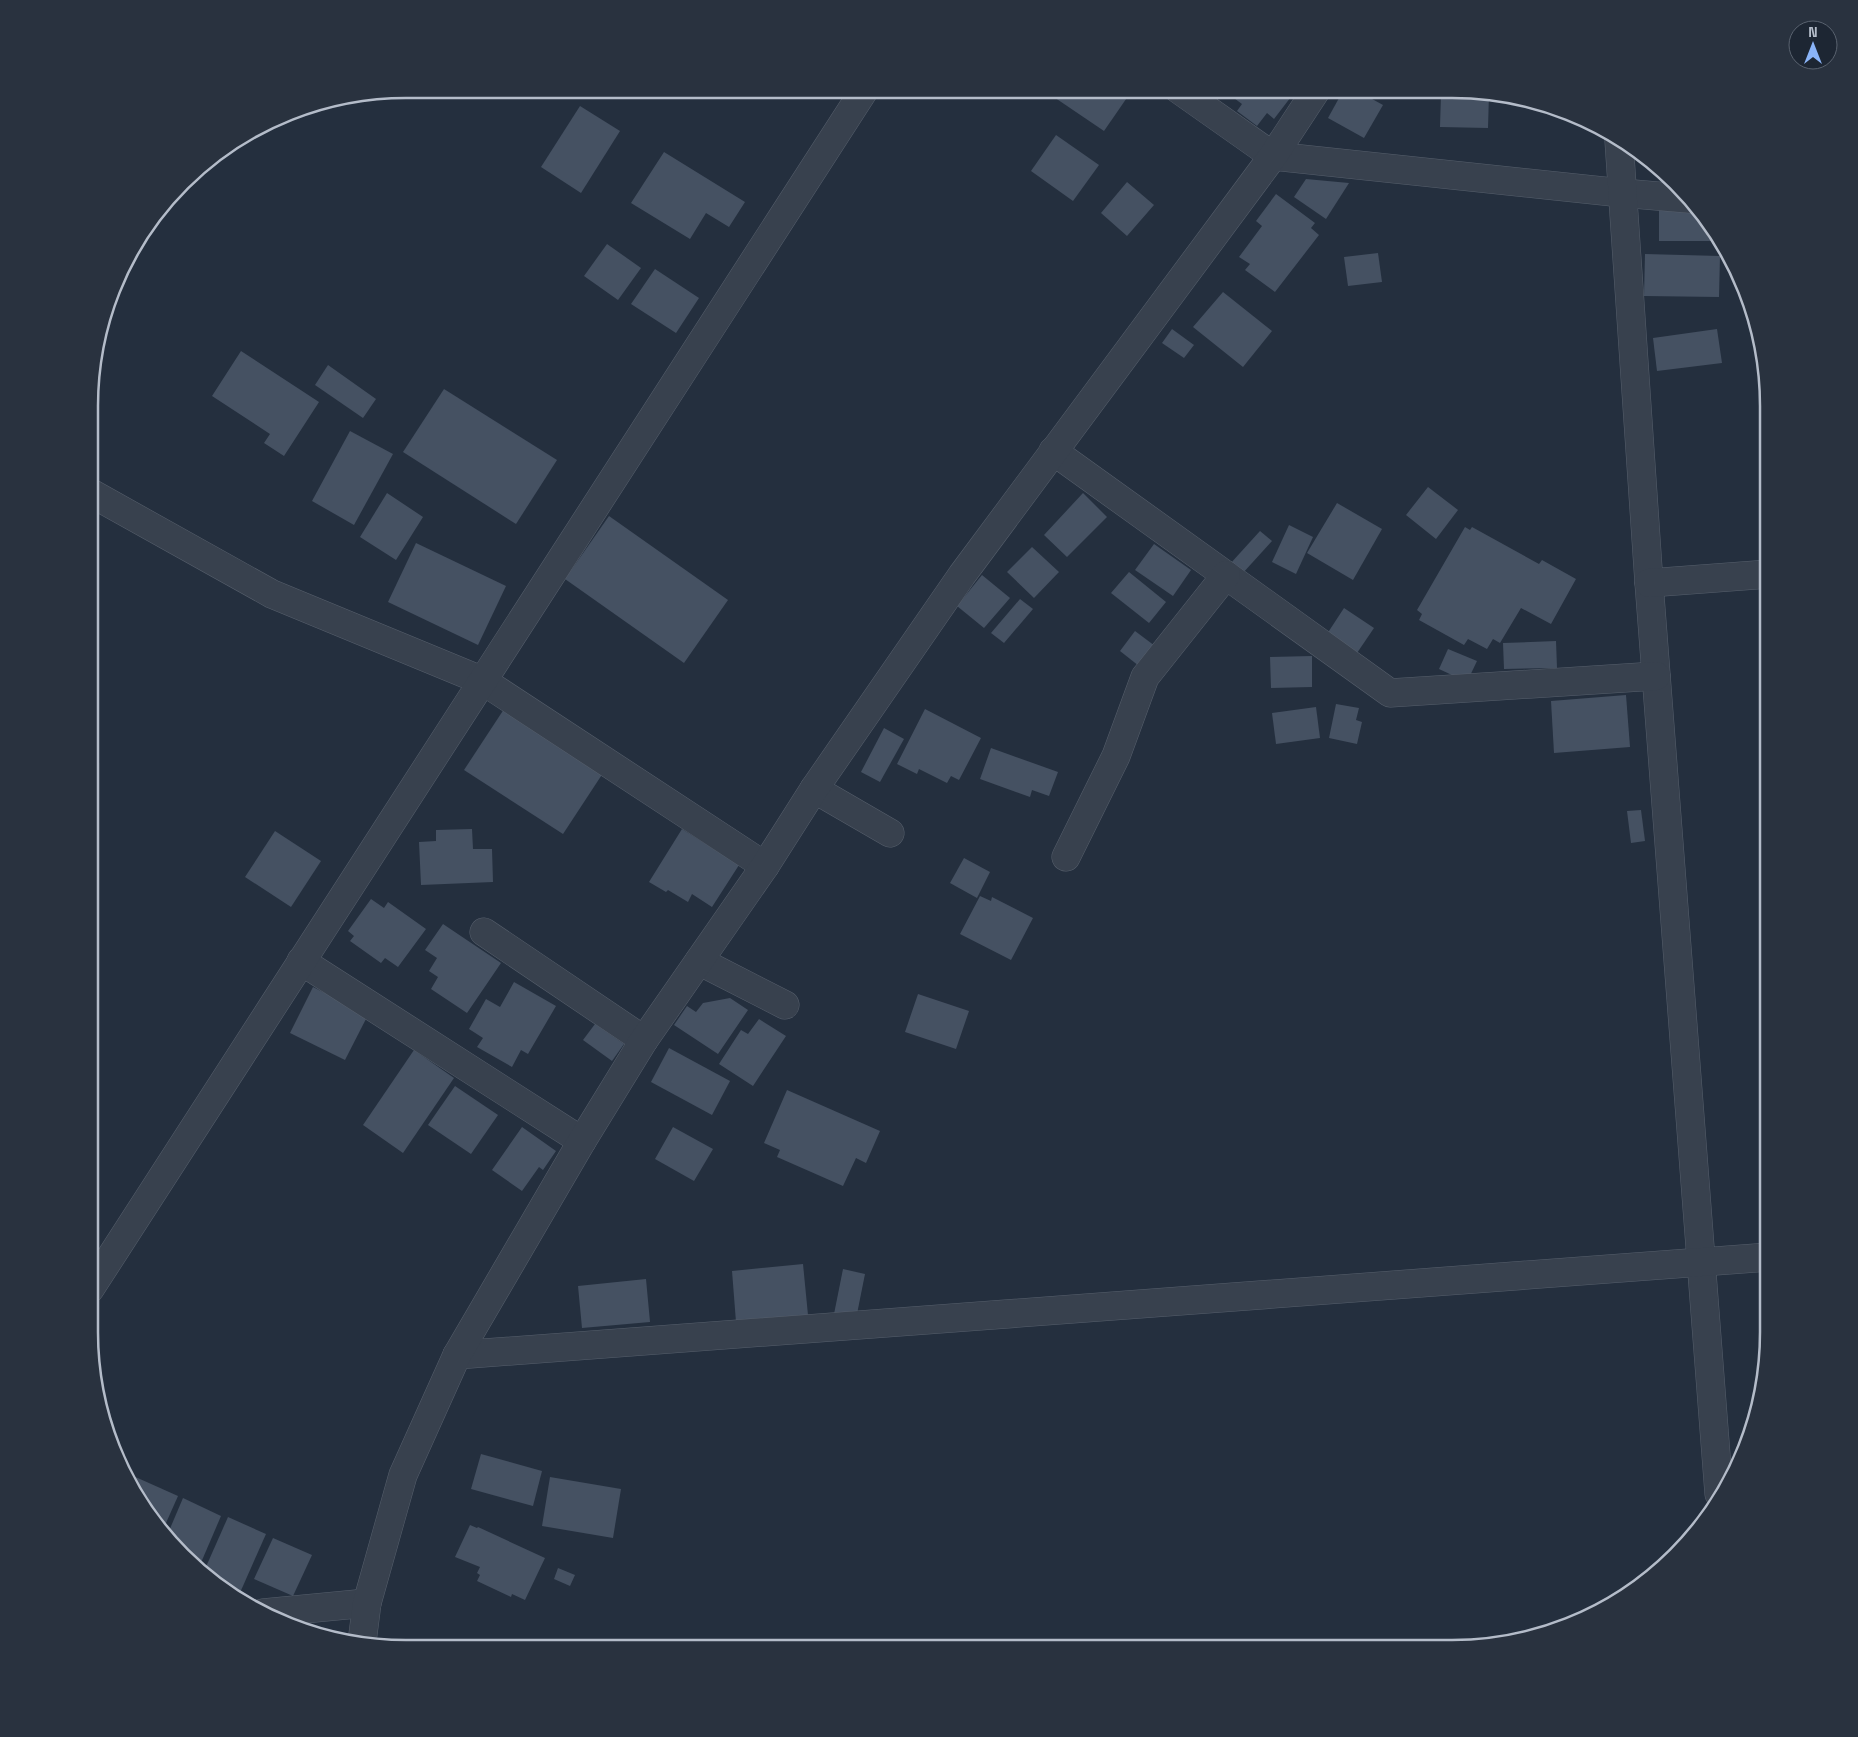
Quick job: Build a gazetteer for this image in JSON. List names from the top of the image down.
{
  "north": "top"
}
